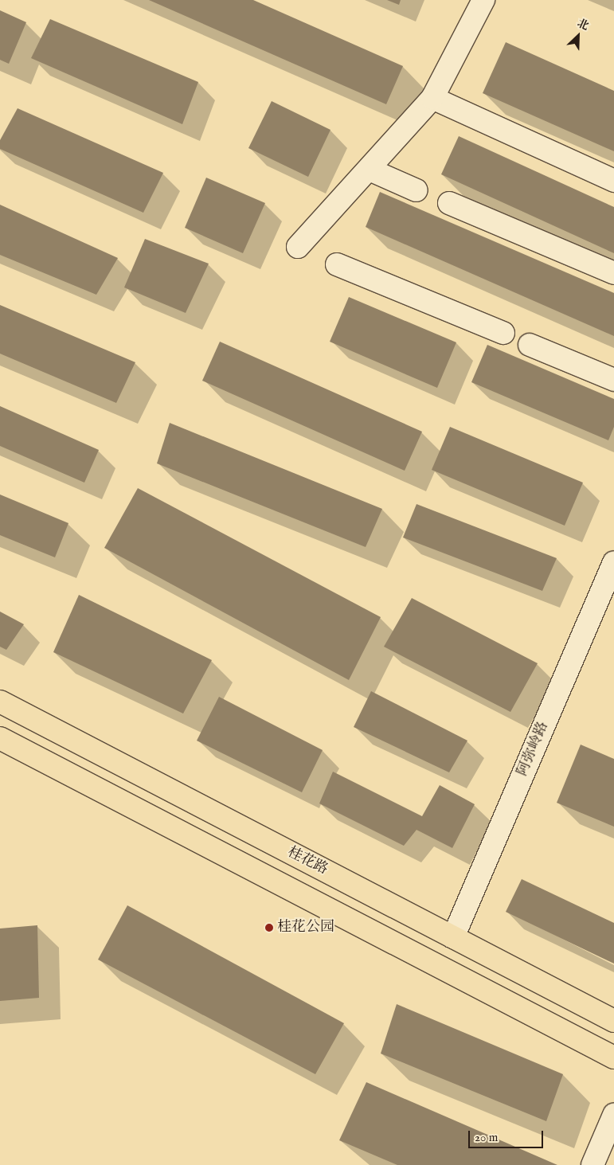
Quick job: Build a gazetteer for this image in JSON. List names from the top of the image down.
{
  "streets": {
    "main road": ["桂花路"],
    "street": ["阿弥岭路"]
  },
  "crossings": [
    ["阿弥岭路", "桂花路"]
  ],
  "places": ["桂花公园"],
  "scale_bar": "20 m",
  "north": "top right"
}
